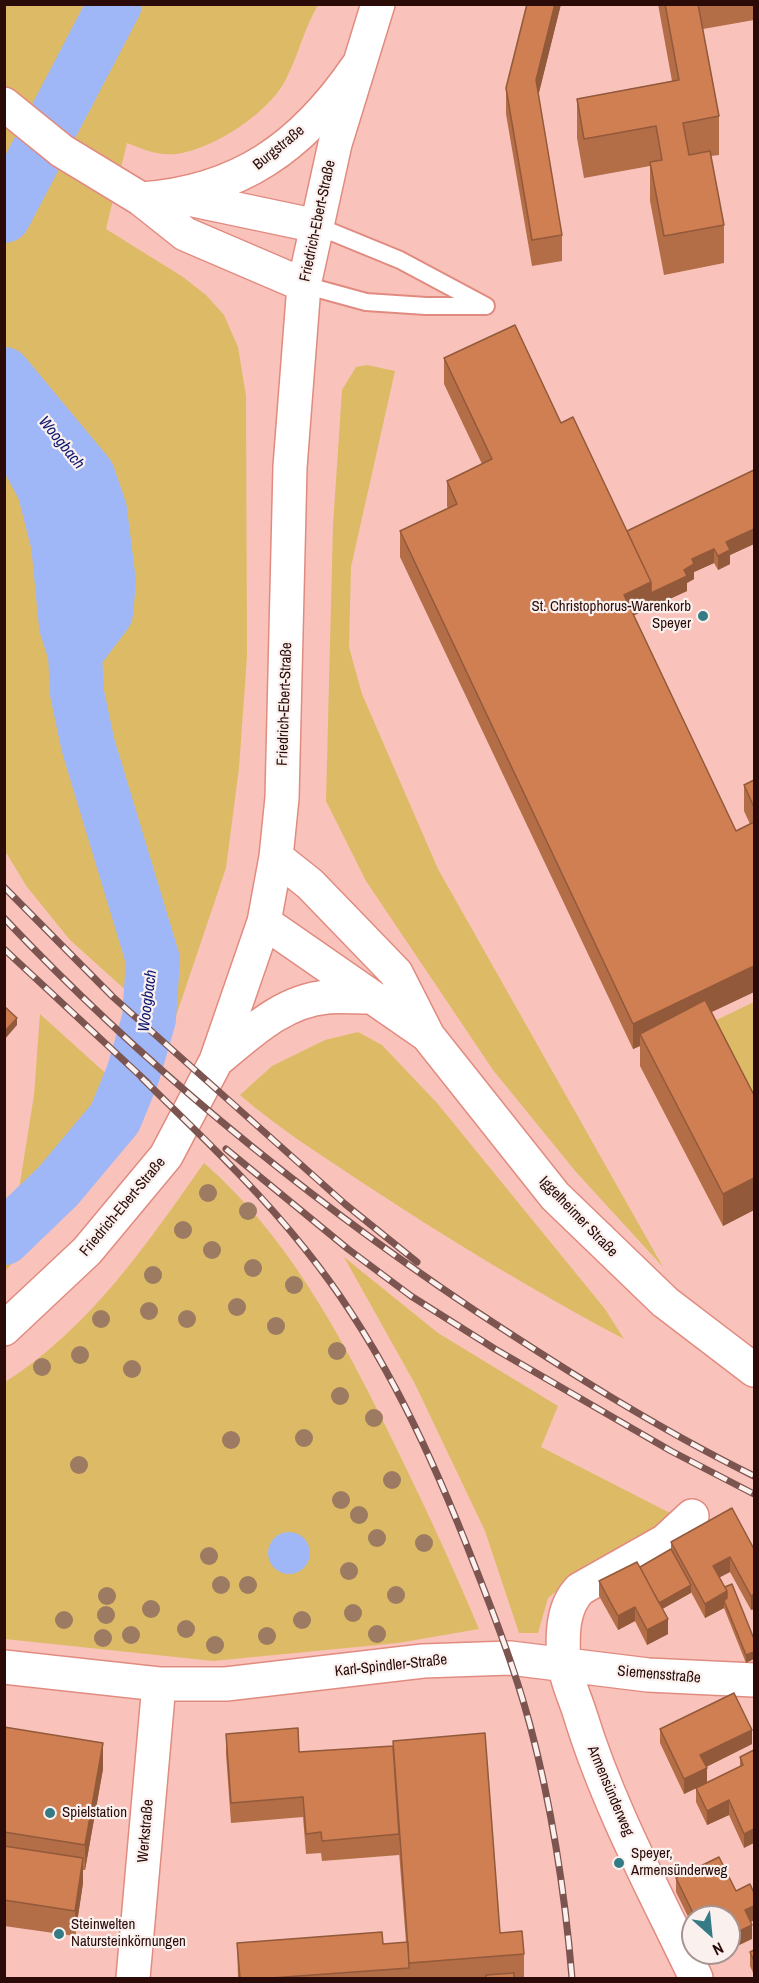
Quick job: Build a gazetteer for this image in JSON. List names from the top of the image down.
{
  "streets": {
    "main road": [
      "Burgstraße",
      "Friedrich-Ebert-Straße",
      "Iggelheimer Straße",
      "Karl-Spindler-Straße",
      "Siemensstraße",
      "Armensünderweg",
      "Werkstraße"
    ]
  },
  "crossings": [
    ["Burgstraße", "Friedrich-Ebert-Straße"],
    ["Friedrich-Ebert-Straße", "Iggelheimer Straße"],
    ["Karl-Spindler-Straße", "Siemensstraße"],
    ["Karl-Spindler-Straße", "Armensünderweg"],
    ["Karl-Spindler-Straße", "Werkstraße"],
    ["Siemensstraße", "Armensünderweg"]
  ],
  "water": ["Woogbach"],
  "places": [
    "St. Christophorus-Warenkorb Speyer",
    "Spielstation",
    "Speyer, Armensünderweg",
    "Steinwelten Natursteinkörnungen"
  ],
  "north": "bottom right"
}
